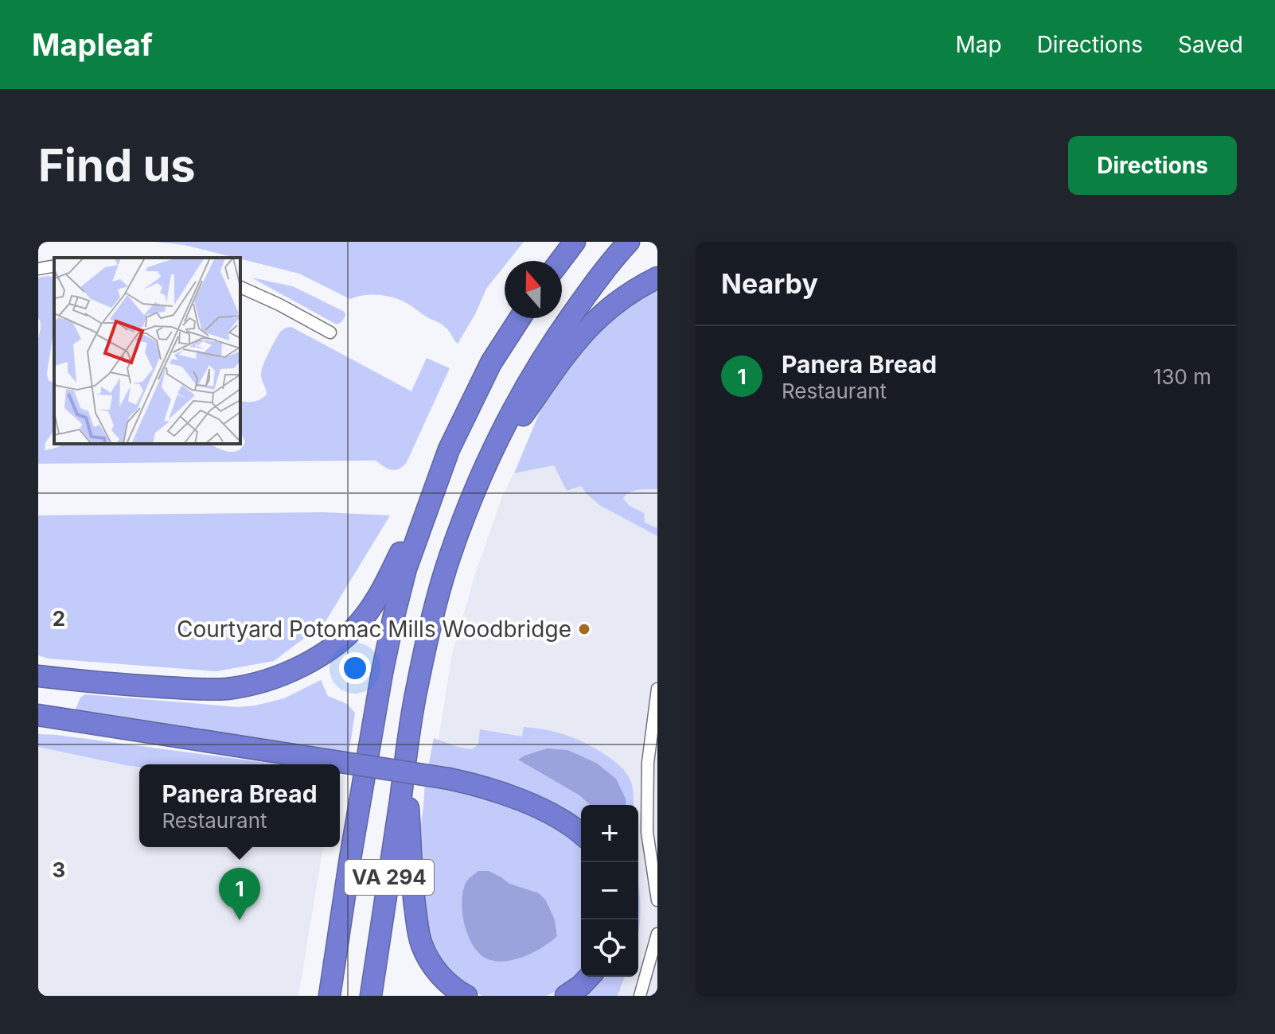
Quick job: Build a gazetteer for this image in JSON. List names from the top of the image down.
{
  "streets": {
    "highway": ["VA 294"]
  },
  "places": ["Courtyard Potomac Mills Woodbridge"],
  "north": "top",
  "page": {
    "header": "Mapleaf",
    "nav": ["Map", "Directions", "Saved"],
    "buttons": "Directions",
    "title": "Find us",
    "heading": "Nearby",
    "list": [
      {
        "mark": "1",
        "name": "Panera Bread",
        "note": "Restaurant",
        "value": "130 m"
      }
    ],
    "popup": ["Panera Bread", "Restaurant"],
    "map_buttons": ["+", "−"],
    "pins": "1"
  },
  "grid": {
    "rows": ["2", "3"]
  }
}
